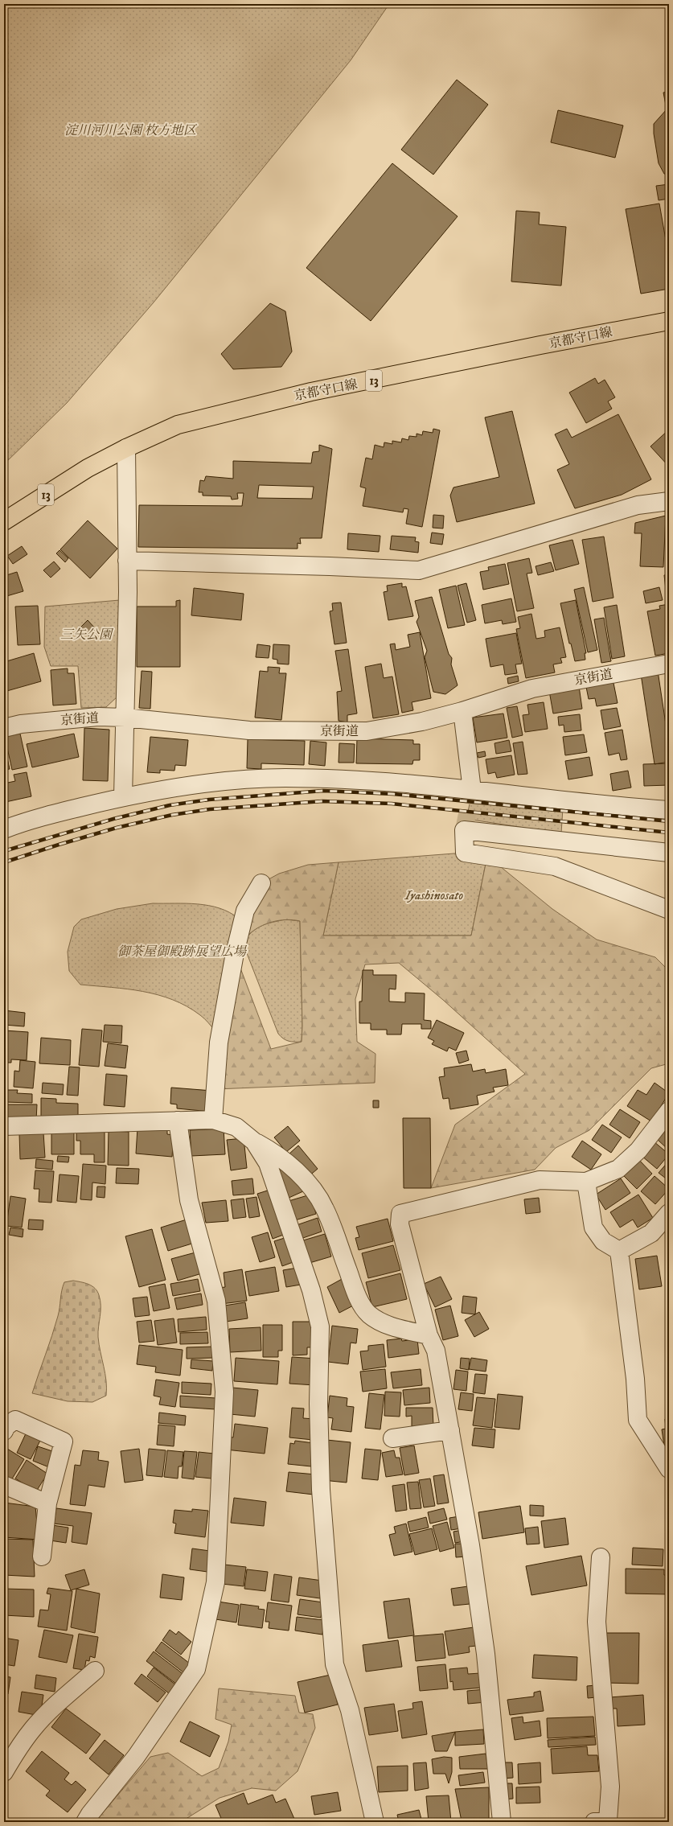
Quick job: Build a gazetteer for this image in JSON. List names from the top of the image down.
{
  "streets": {
    "main road": ["京都守口線", "13"],
    "street": ["京街道"]
  },
  "parks": [
    "淀川河川公園 枚方地区",
    "三矢公園",
    "Iyashinosato",
    "御茶屋御殿跡展望広場"
  ]
}
